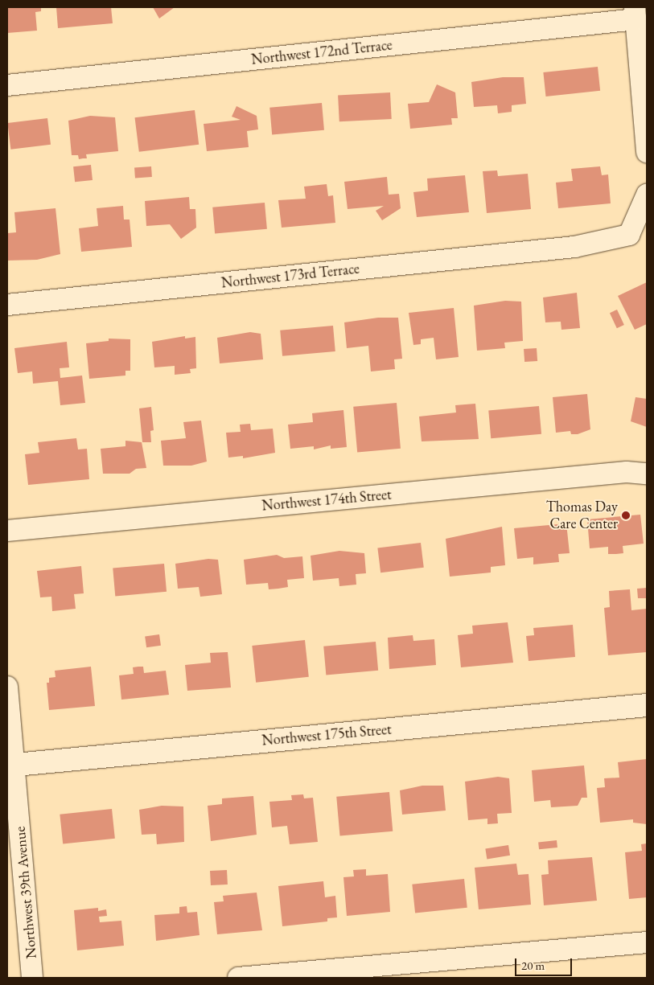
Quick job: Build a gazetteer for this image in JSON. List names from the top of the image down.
{
  "streets": {
    "street": [
      "Northwest 172nd Terrace",
      "Northwest 173rd Terrace",
      "Northwest 174th Street",
      "Northwest 175th Street",
      "Northwest 39th Avenue"
    ]
  },
  "crossings": [
    ["Northwest 175th Street", "Northwest 39th Avenue"]
  ],
  "places": ["Thomas Day Care Center"],
  "scale_bar": "20 m"
}
